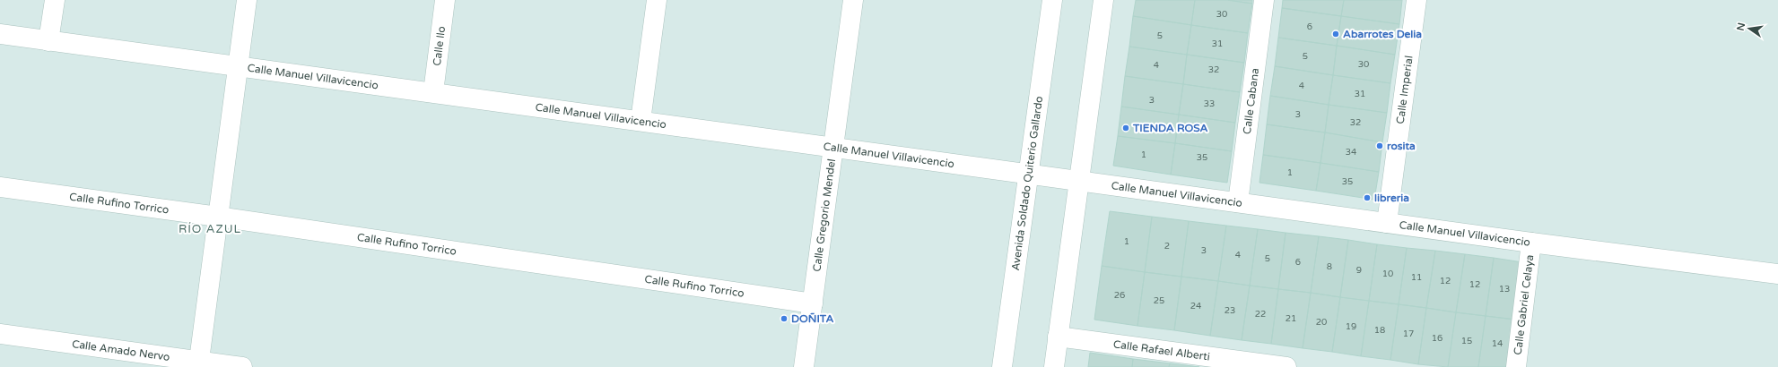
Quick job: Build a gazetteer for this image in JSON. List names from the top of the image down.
{
  "streets": {
    "street": [
      "Calle Ilo",
      "Calle Manuel Villavicencio",
      "Calle Imperial",
      "Calle Cabana",
      "Avenida Soldado Quiterio Gallardo",
      "Calle Rufino Torrico",
      "Calle Gregorio Mendel",
      "Calle Gabriel Celaya",
      "Calle Amado Nervo",
      "Calle Rafael Alberti"
    ]
  },
  "crossings": [
    ["Calle Ilo", "Calle Manuel Villavicencio"],
    ["Calle Manuel Villavicencio", "Calle Imperial"],
    ["Calle Manuel Villavicencio", "Calle Cabana"],
    ["Calle Manuel Villavicencio", "Avenida Soldado Quiterio Gallardo"],
    ["Calle Manuel Villavicencio", "Calle Gregorio Mendel"],
    ["Calle Manuel Villavicencio", "Calle Gabriel Celaya"],
    ["Calle Rufino Torrico", "Calle Gregorio Mendel"]
  ],
  "districts": ["RÍO AZUL"],
  "places": [
    "Abarrotes Delia",
    "TIENDA ROSA",
    "rosita",
    "libreria",
    "DOÑITA"
  ],
  "house_numbers": [
    "30",
    "6",
    "5",
    "31",
    "5",
    "30",
    "4",
    "32",
    "4",
    "31",
    "3",
    "33",
    "3",
    "32",
    "34",
    "1",
    "35",
    "1",
    "35",
    "1",
    "2",
    "3",
    "4",
    "5",
    "6",
    "8",
    "9",
    "10",
    "11",
    "12",
    "12",
    "13",
    "26",
    "25",
    "24",
    "23",
    "22",
    "21",
    "20",
    "19",
    "18",
    "17",
    "16",
    "15",
    "14"
  ],
  "north": "left"
}
